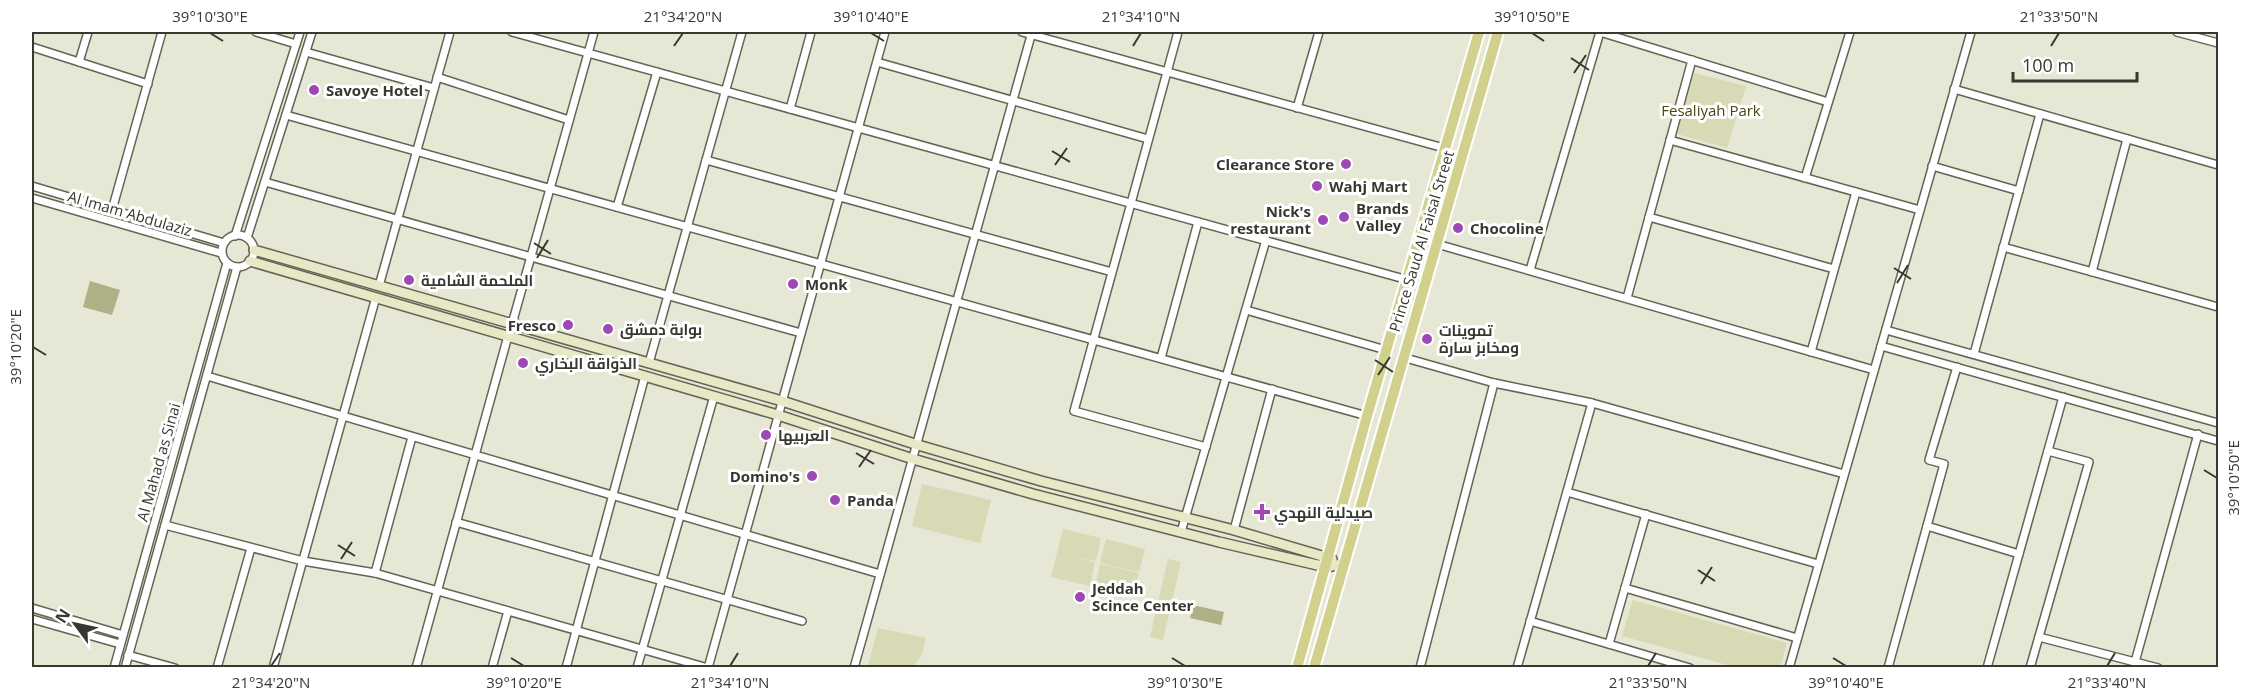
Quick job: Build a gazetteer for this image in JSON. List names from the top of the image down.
{
  "streets": {
    "main road": ["Prince Saud Al Faisal Street"],
    "street": ["Al Imam Abdulaziz", "Al Mahad as Sinai"]
  },
  "crossings": [
    ["Al Imam Abdulaziz", "Al Mahad as Sinai"]
  ],
  "parks": ["Fesaliyah Park"],
  "places": {
    "other": [
      "Savoye Hotel",
      "Clearance Store",
      "Wahj Mart",
      "Brands Valley",
      "Nick's restaurant",
      "Chocoline",
      "الملحمة الشامية",
      "Monk",
      "Fresco",
      "بوابة دمشق",
      "تموينات ومخابز سارة",
      "الذواقة البخاري",
      "العربيها",
      "Domino's",
      "Panda",
      "Jeddah Scince Center"
    ],
    "health": ["صيدلية النهدي"]
  },
  "scale_bar": "100 m",
  "north": "top left",
  "coordinates": [
    "39°10'30\"E",
    "21°34'20\"N",
    "39°10'40\"E",
    "21°34'10\"N",
    "39°10'50\"E",
    "21°33'50\"N",
    "39°10'20\"E",
    "21°33'40\"N"
  ]
}
